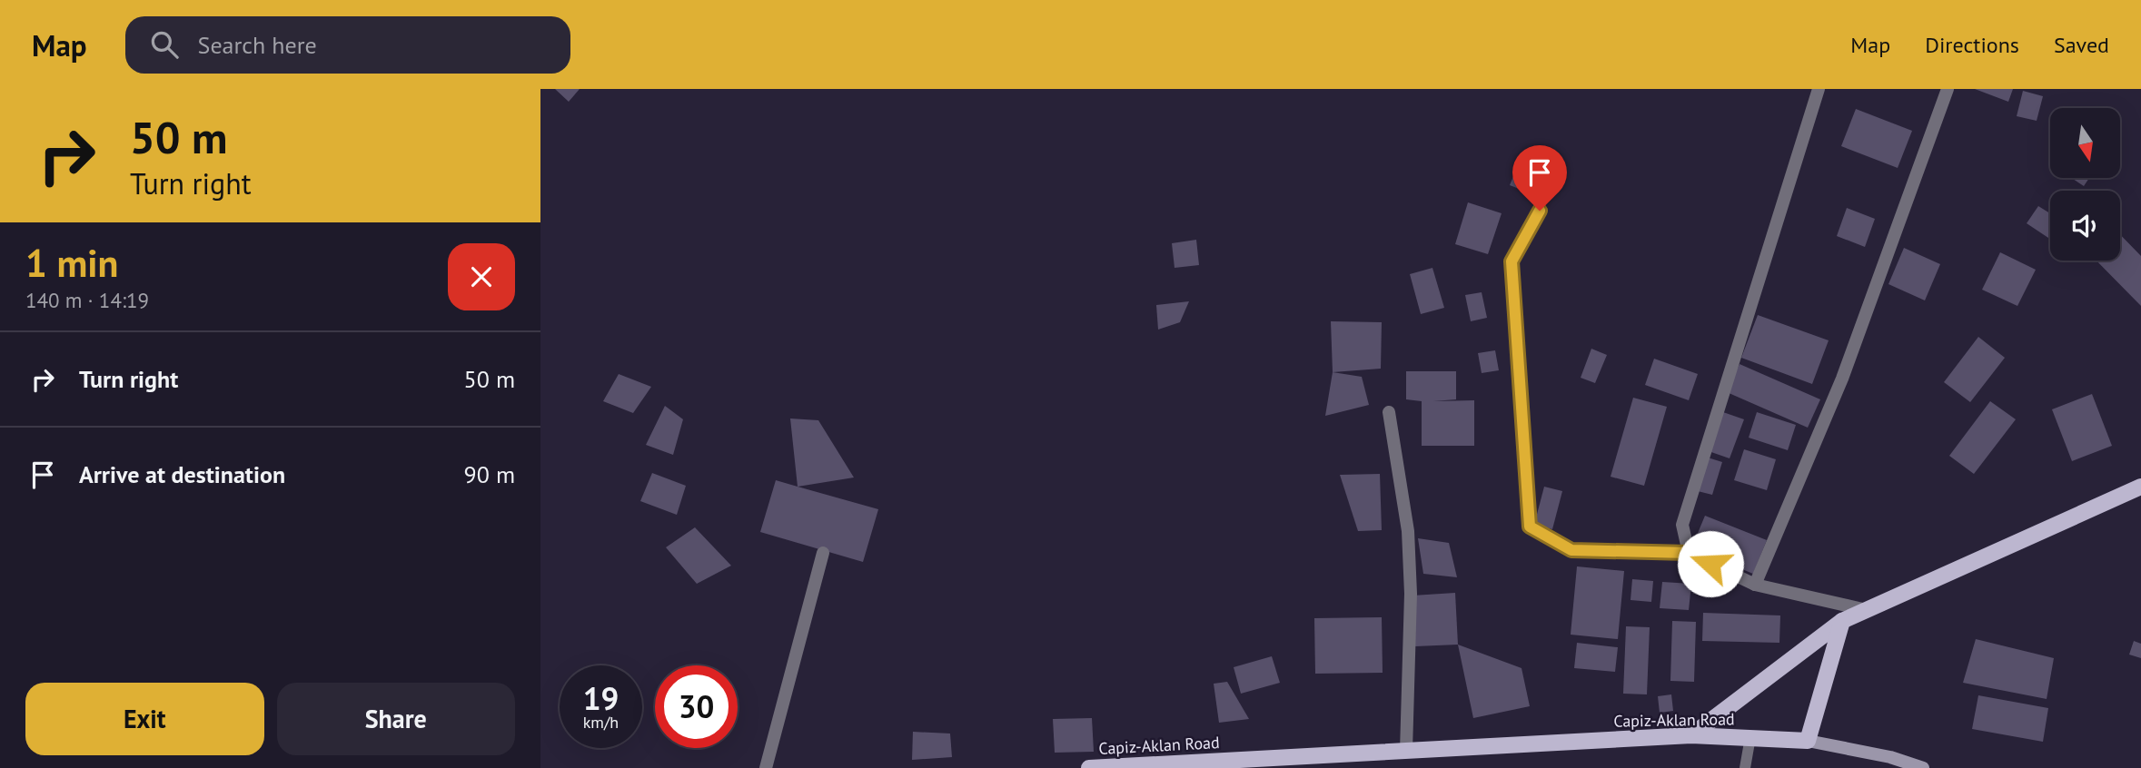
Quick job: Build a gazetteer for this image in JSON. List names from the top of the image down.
{
  "streets": {
    "main road": ["Capiz-Aklan Road"]
  },
  "north": "bottom",
  "page": {
    "header": "Map",
    "search": "Search here",
    "nav": ["Map", "Directions", "Saved"],
    "turn": ["50 m", "Turn right"],
    "heading": ["1 min", "140 m · 14:19"],
    "list": [
      {
        "name": "Turn right",
        "value": "50 m"
      },
      {
        "name": "Arrive at destination",
        "value": "90 m"
      }
    ],
    "speed": "19 km/h",
    "limit": "30",
    "buttons": ["Exit", "Share"]
  }
}
